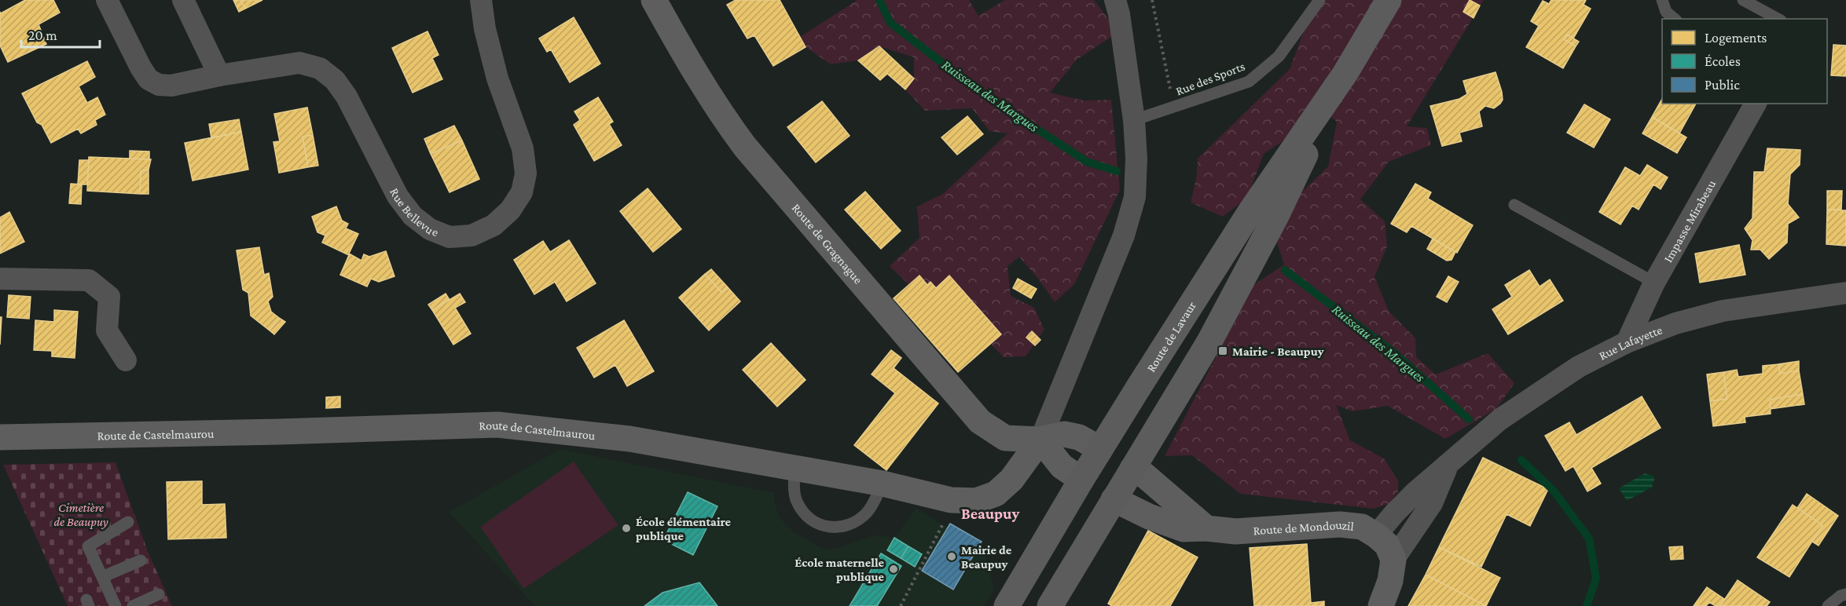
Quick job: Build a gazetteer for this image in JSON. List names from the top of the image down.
{
  "streets": {
    "main road": ["Route de Lavaur"],
    "street": [
      "Rue Bellevue",
      "Impasse Mirabeau",
      "Route de Gragnague",
      "Rue Lafayette",
      "Route de Castelmaurou",
      "Route de Mondouzil"
    ],
    "lane": ["Rue des Sports"]
  },
  "crossings": [
    ["Impasse Mirabeau", "Rue Lafayette"],
    ["Route de Gragnague", "Route de Lavaur"],
    ["Route de Gragnague", "Route de Castelmaurou"],
    ["Route de Lavaur", "Route de Mondouzil"],
    ["Rue Lafayette", "Route de Mondouzil"]
  ],
  "districts": ["Beaupuy"],
  "water": ["Ruisseau des Margues"],
  "parks": ["Cimetière de Beaupuy"],
  "places": {
    "transit": ["Mairie - Beaupuy"],
    "other": ["École élémentaire publique", "Mairie de Beaupuy", "École maternelle publique"]
  },
  "legend": ["Logements", "Écoles", "Public"],
  "scale_bar": "20 m"
}
